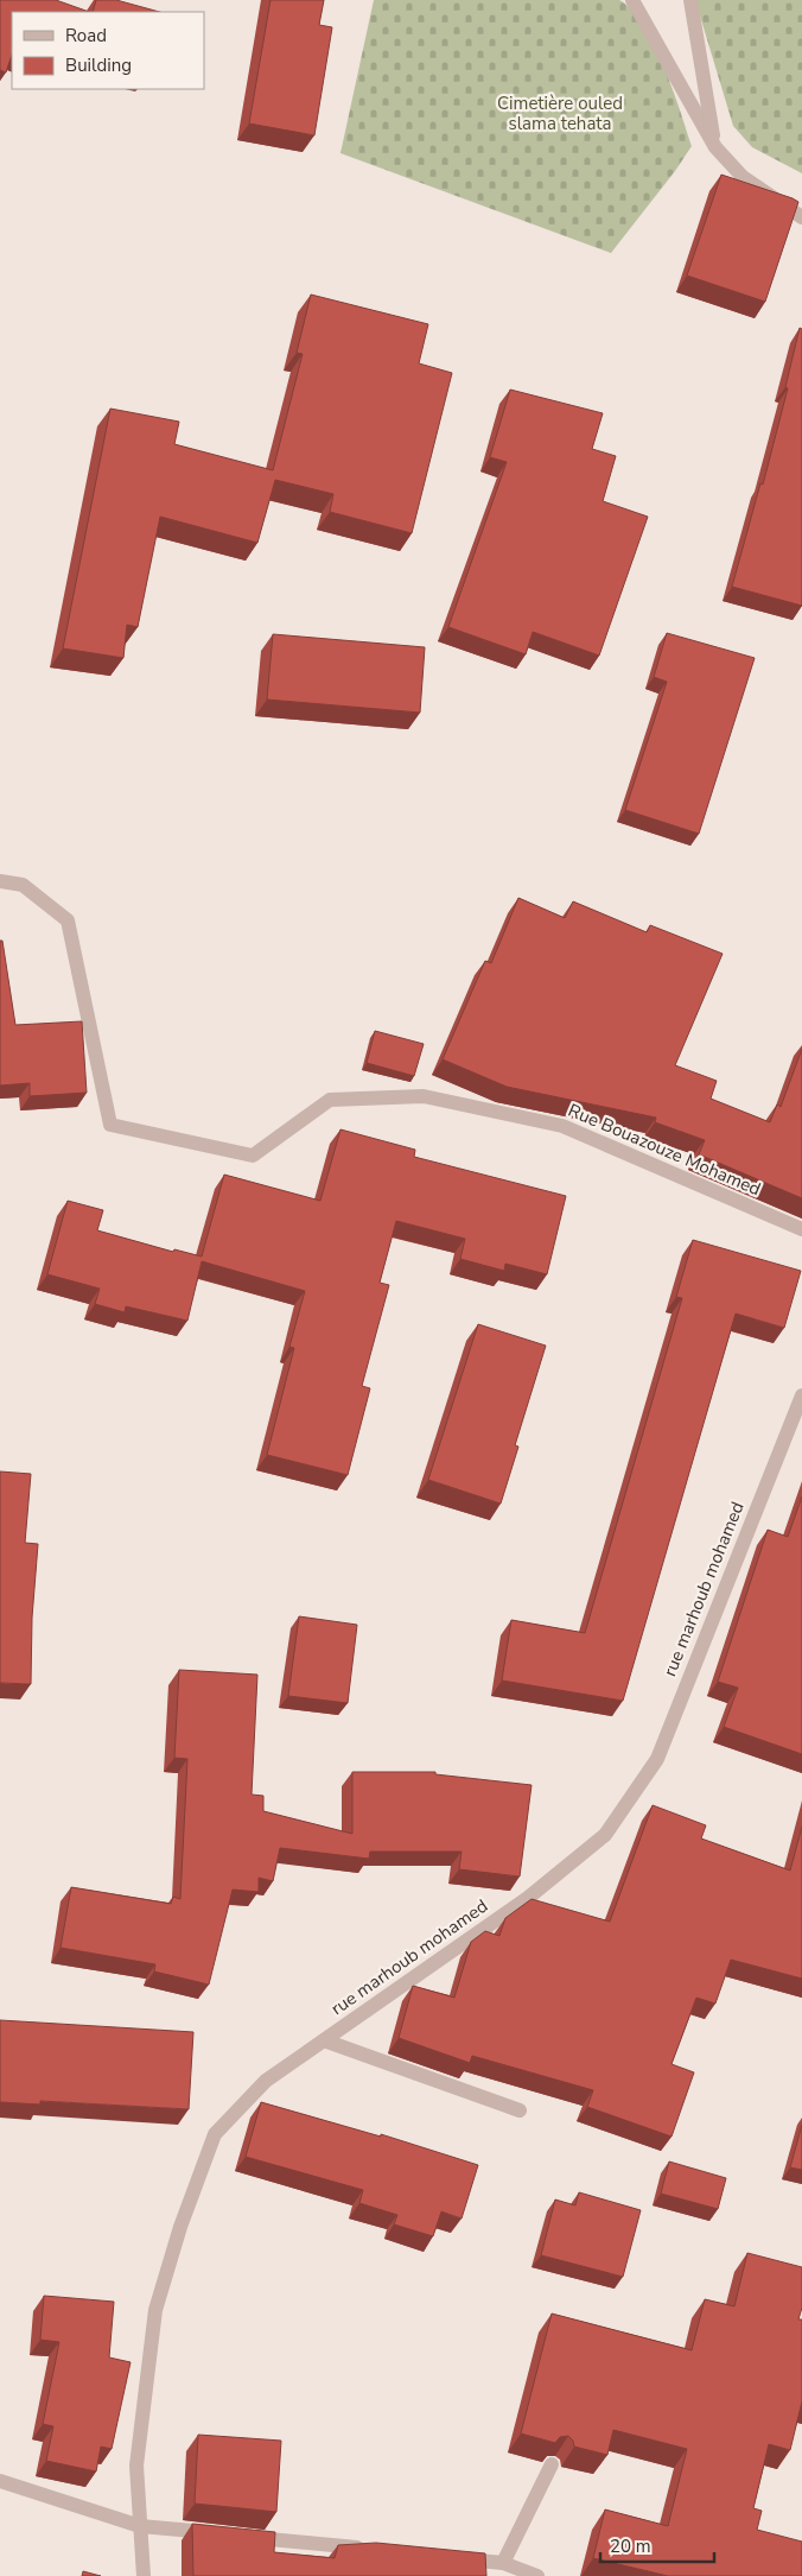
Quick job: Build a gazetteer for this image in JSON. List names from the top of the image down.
{
  "streets": {
    "street": ["Rue Bouazouze Mohamed", "rue marhoub mohamed"]
  },
  "parks": ["Cimetière ouled slama tehata"],
  "legend": ["Road", "Building"],
  "scale_bar": "20 m"
}
